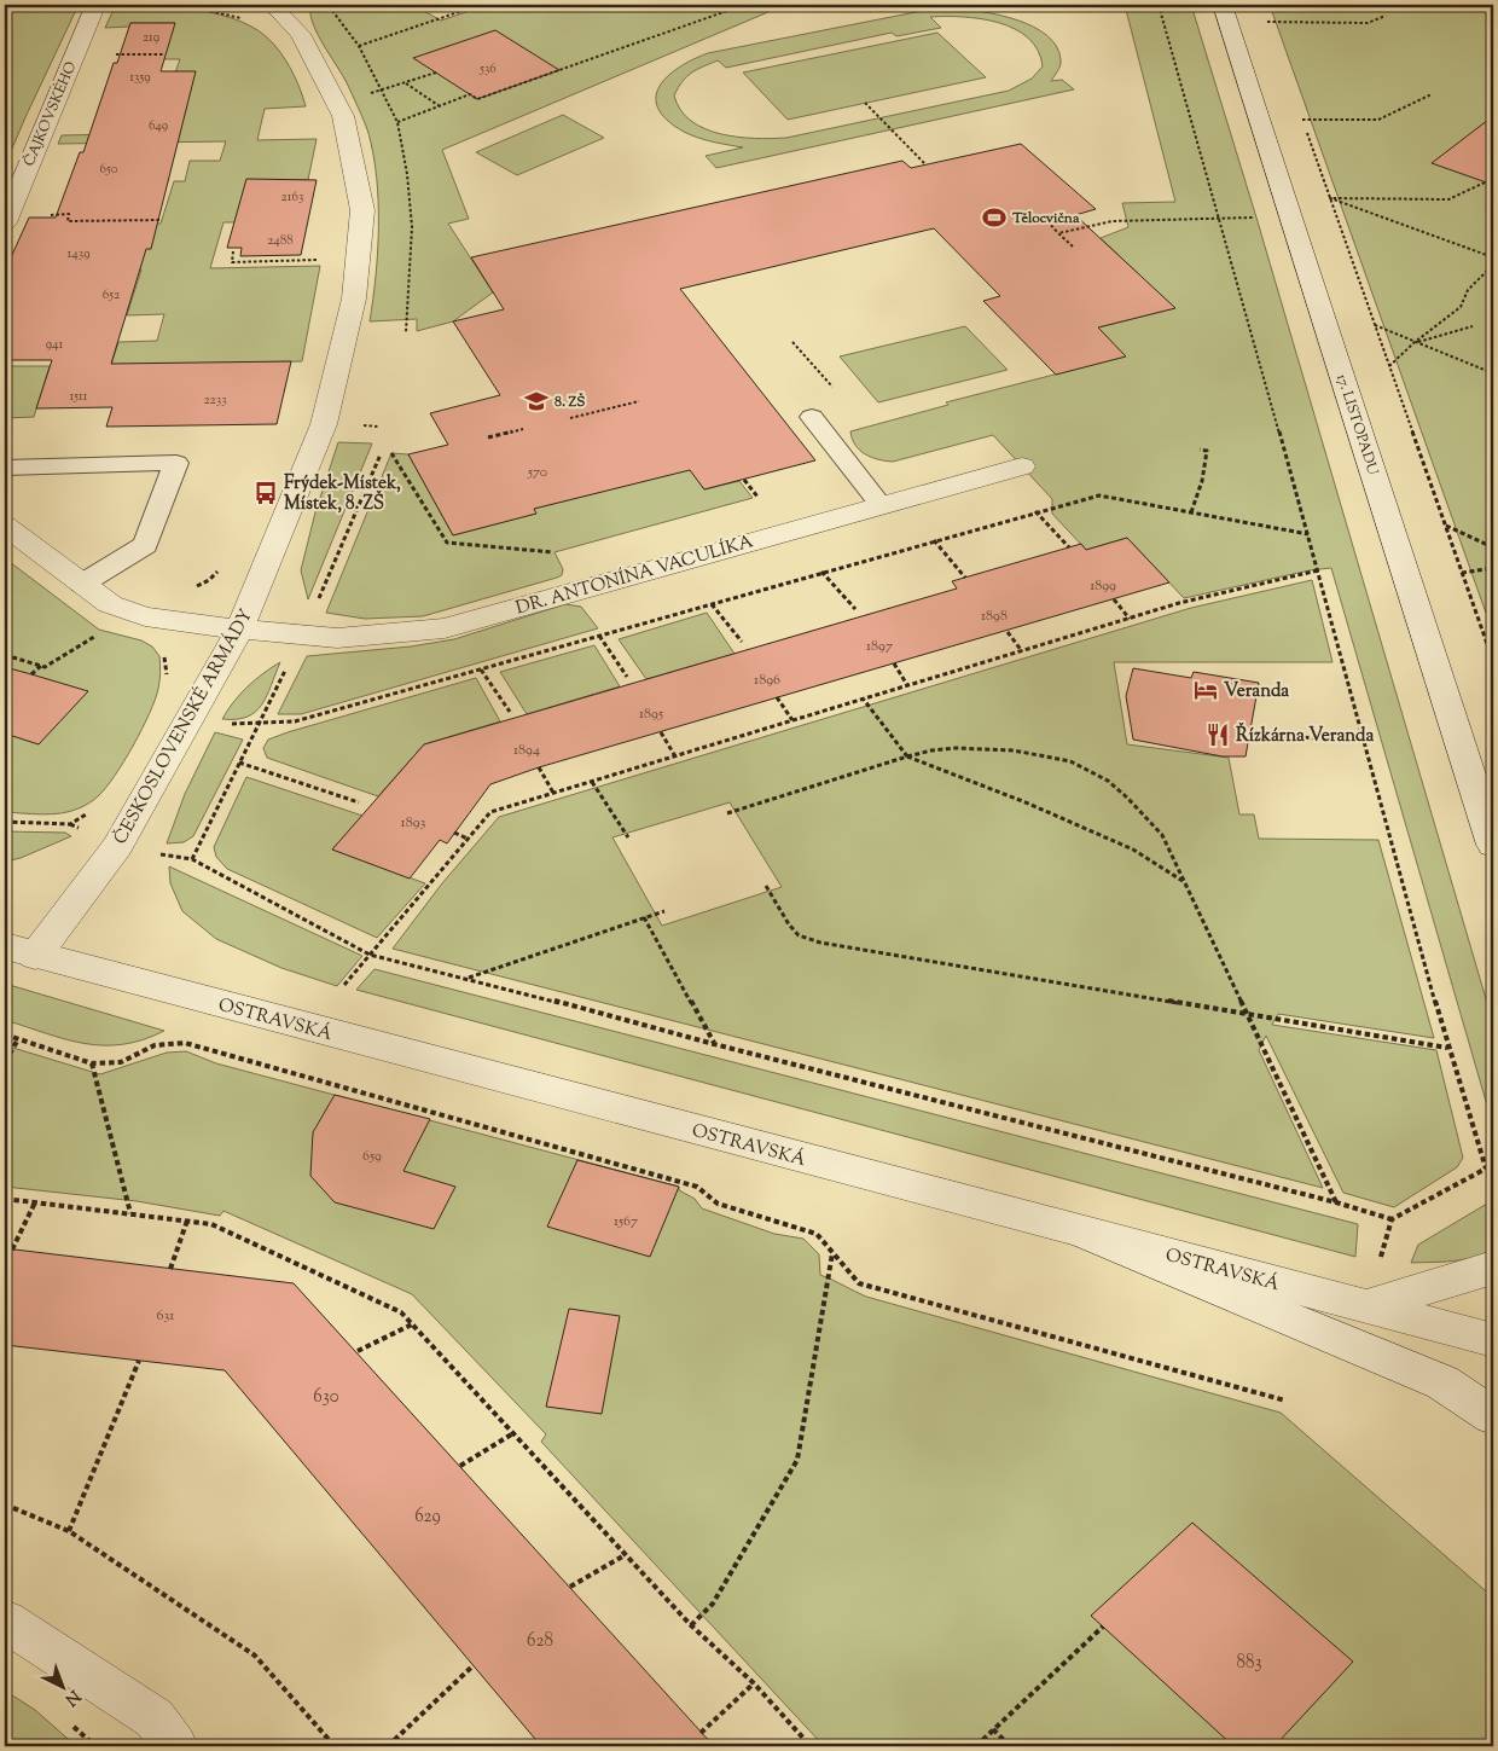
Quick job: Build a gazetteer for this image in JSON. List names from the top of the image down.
{
  "streets": {
    "street": [
      "ČAJKOVSKÉHO",
      "17. LISTOPADU",
      "DR. ANTONÍNA VACULÍKA",
      "ČESKOSLOVENSKÉ ARMÁDY",
      "OSTRAVSKÁ"
    ]
  },
  "crossings": [
    ["DR. ANTONÍNA VACULÍKA", "ČESKOSLOVENSKÉ ARMÁDY"],
    ["ČESKOSLOVENSKÉ ARMÁDY", "OSTRAVSKÁ"]
  ],
  "places": {
    "sports": ["Tělocvična"],
    "school or university": ["8. ZŠ"],
    "bus stop": ["Frýdek-Místek, Místek, 8. ZŠ"],
    "hotel": ["Veranda"],
    "restaurant": ["Řízkárna Veranda"]
  },
  "house_numbers": [
    "219",
    "536",
    "1359",
    "649",
    "650",
    "2163",
    "2488",
    "1439",
    "652",
    "941",
    "1511",
    "2233",
    "570",
    "1899",
    "1898",
    "1897",
    "1896",
    "1895",
    "1894",
    "1893",
    "659",
    "1567",
    "631",
    "630",
    "629",
    "628",
    "883"
  ],
  "north": "bottom right"
}
